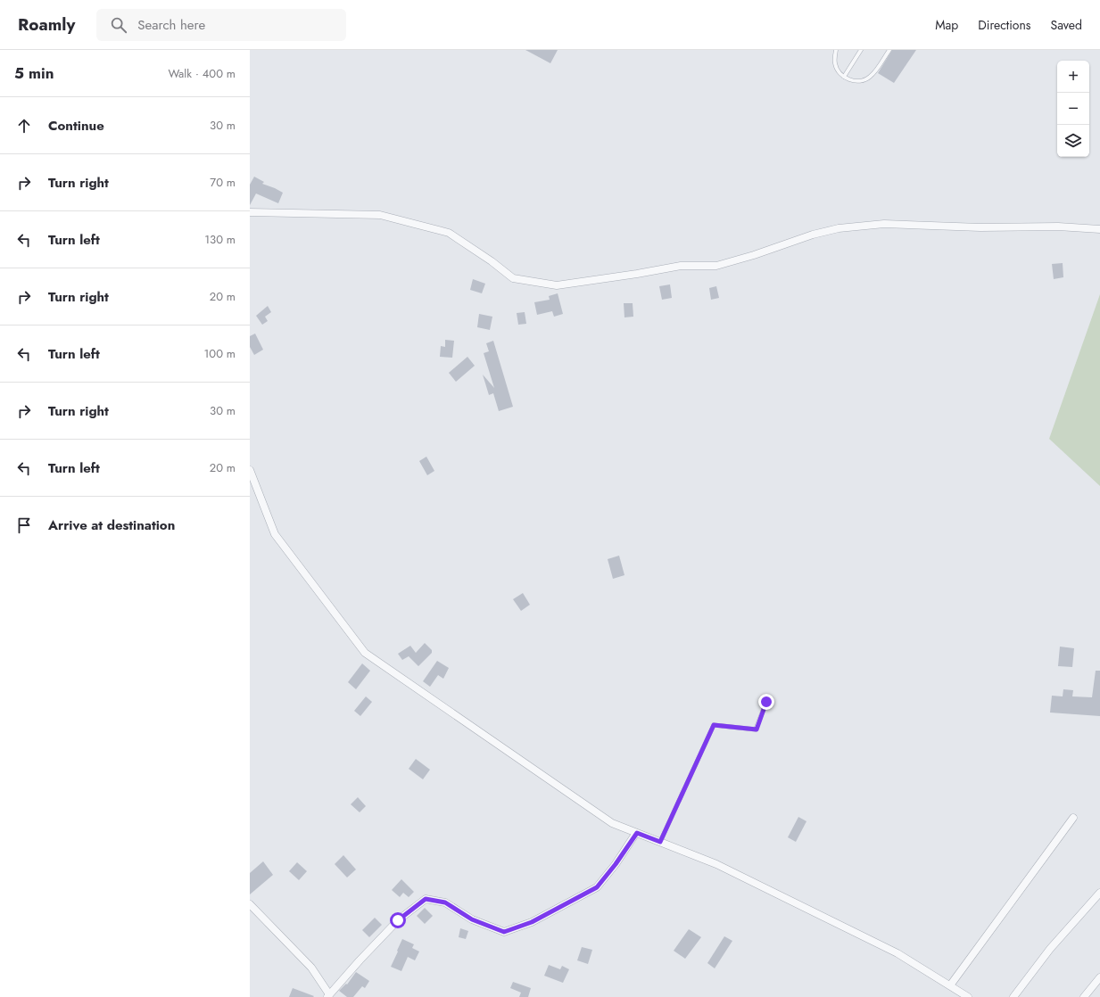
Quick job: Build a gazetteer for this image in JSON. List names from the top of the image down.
{
  "page": {
    "header": "Roamly",
    "search": "Search here",
    "nav": ["Map", "Directions", "Saved"],
    "heading": ["5 min", "Walk · 400 m"],
    "map_buttons": ["+", "−"],
    "list": [
      ["Continue", "30 m"],
      ["Turn right", "70 m"],
      ["Turn left", "130 m"],
      ["Turn right", "20 m"],
      ["Turn left", "100 m"],
      ["Turn right", "30 m"],
      ["Turn left", "20 m"],
      "Arrive at destination"
    ]
  }
}
